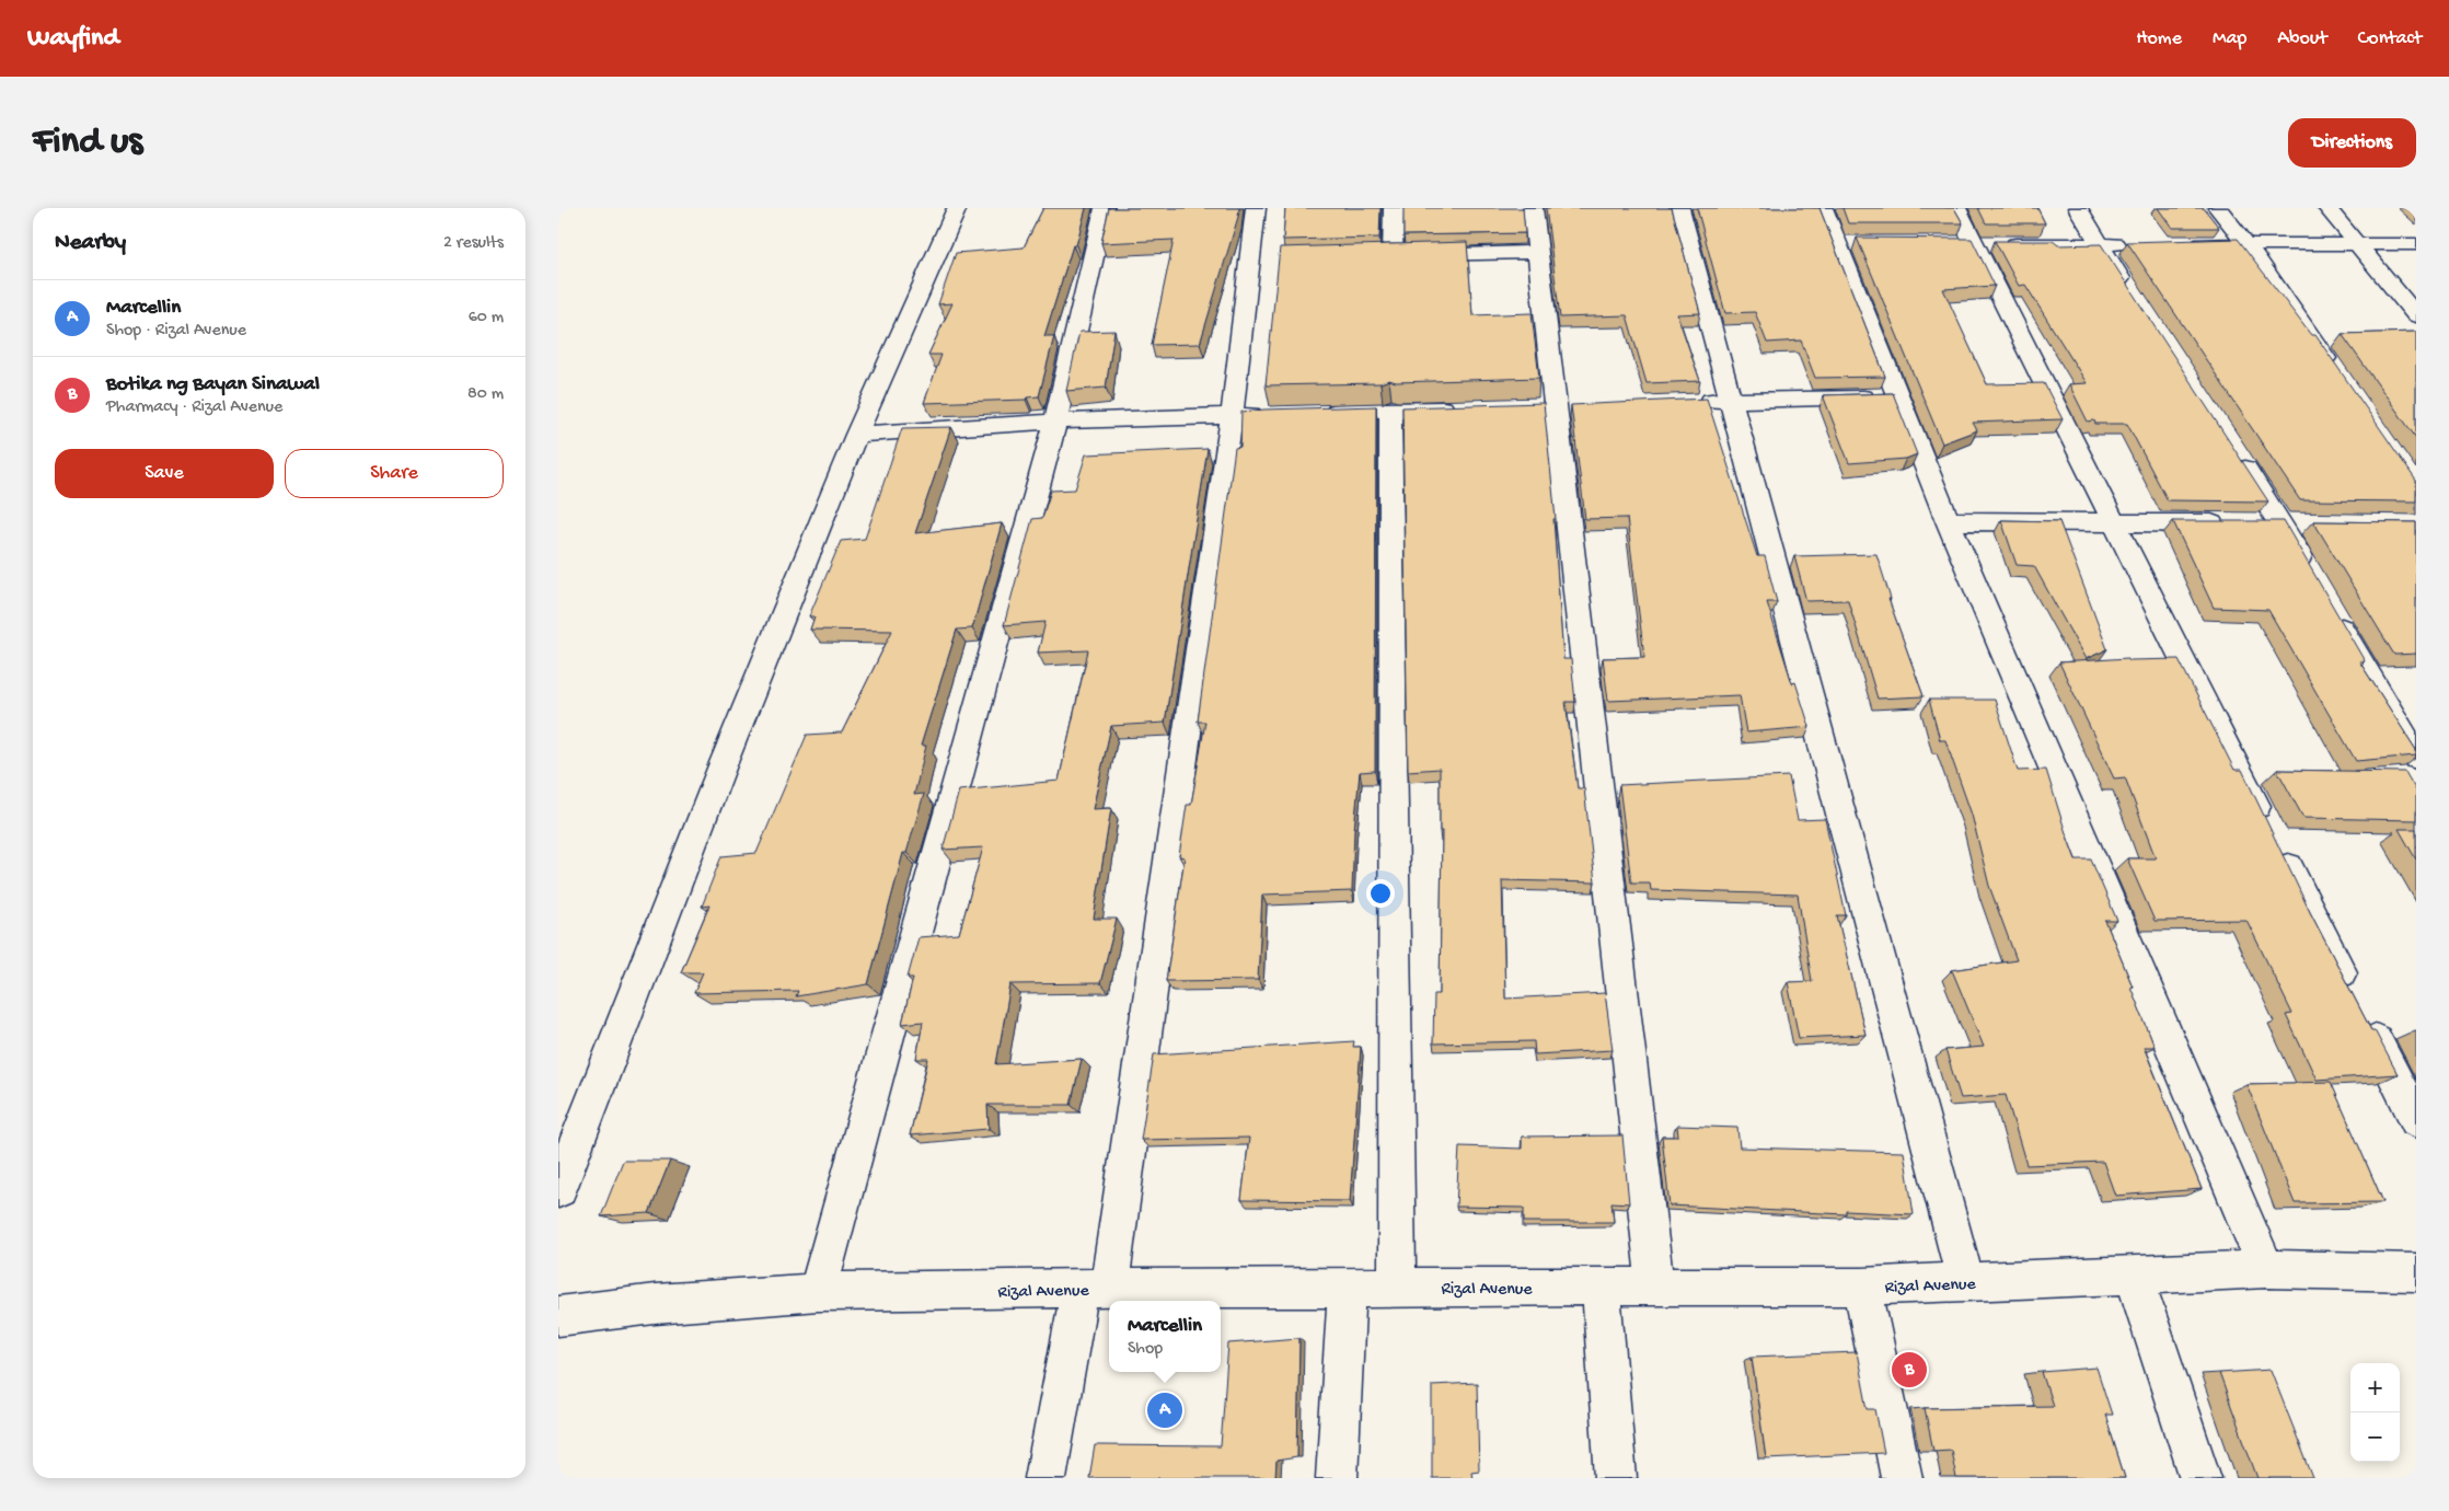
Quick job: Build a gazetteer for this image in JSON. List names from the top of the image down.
{
  "streets": {
    "street": ["Rizal Avenue"]
  },
  "page": {
    "header": "Wayfind",
    "nav": [
      "Home",
      "Map",
      "About",
      "Contact"
    ],
    "buttons": [
      "Directions",
      ["Save", "Share"]
    ],
    "title": "Find us",
    "heading": ["Nearby", "2 results"],
    "list": [
      {
        "mark": "A",
        "name": "Marcellin",
        "note": "Shop · Rizal Avenue",
        "value": "60 m"
      },
      {
        "mark": "B",
        "name": "Botika ng Bayan Sinawal",
        "note": "Pharmacy · Rizal Avenue",
        "value": "80 m"
      }
    ],
    "popup": ["Marcellin", "Shop"],
    "pins": ["B", "A"],
    "map_buttons": ["+", "−"]
  }
}
